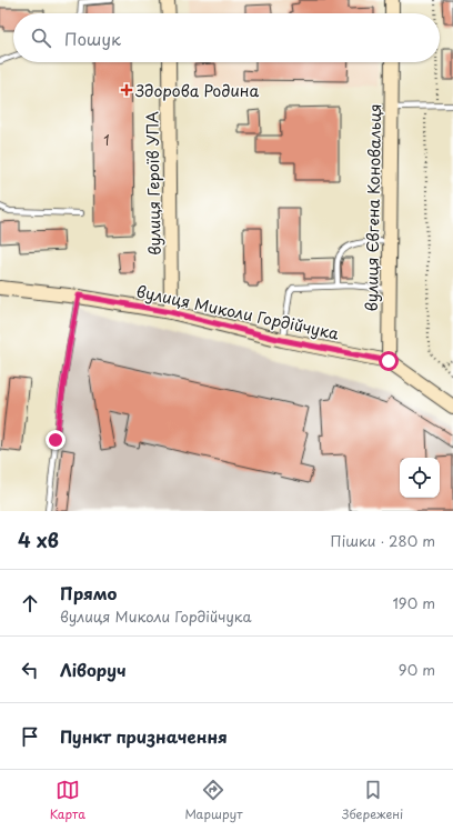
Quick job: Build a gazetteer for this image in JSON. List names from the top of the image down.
{
  "streets": {
    "street": ["вулиця Героїв УПА", "вулиця Євгена Коновальця", "вулиця Миколи Гордійчука"]
  },
  "crossings": [
    ["вулиця Героїв УПА", "вулиця Миколи Гордійчука"],
    ["вулиця Євгена Коновальця", "вулиця Миколи Гордійчука"]
  ],
  "places": {
    "health": ["Здорова Родина"]
  },
  "house_numbers": ["1"],
  "page": {
    "search": "Пошук",
    "heading": ["4 хв", "Пішки · 280 m"],
    "list": [
      ["Прямо", "вулиця Миколи Гордійчука", "190 m"],
      ["Ліворуч", "90 m"],
      "Пункт призначення"
    ],
    "nav": ["Карта", "Маршрут", "Збережені"]
  }
}
